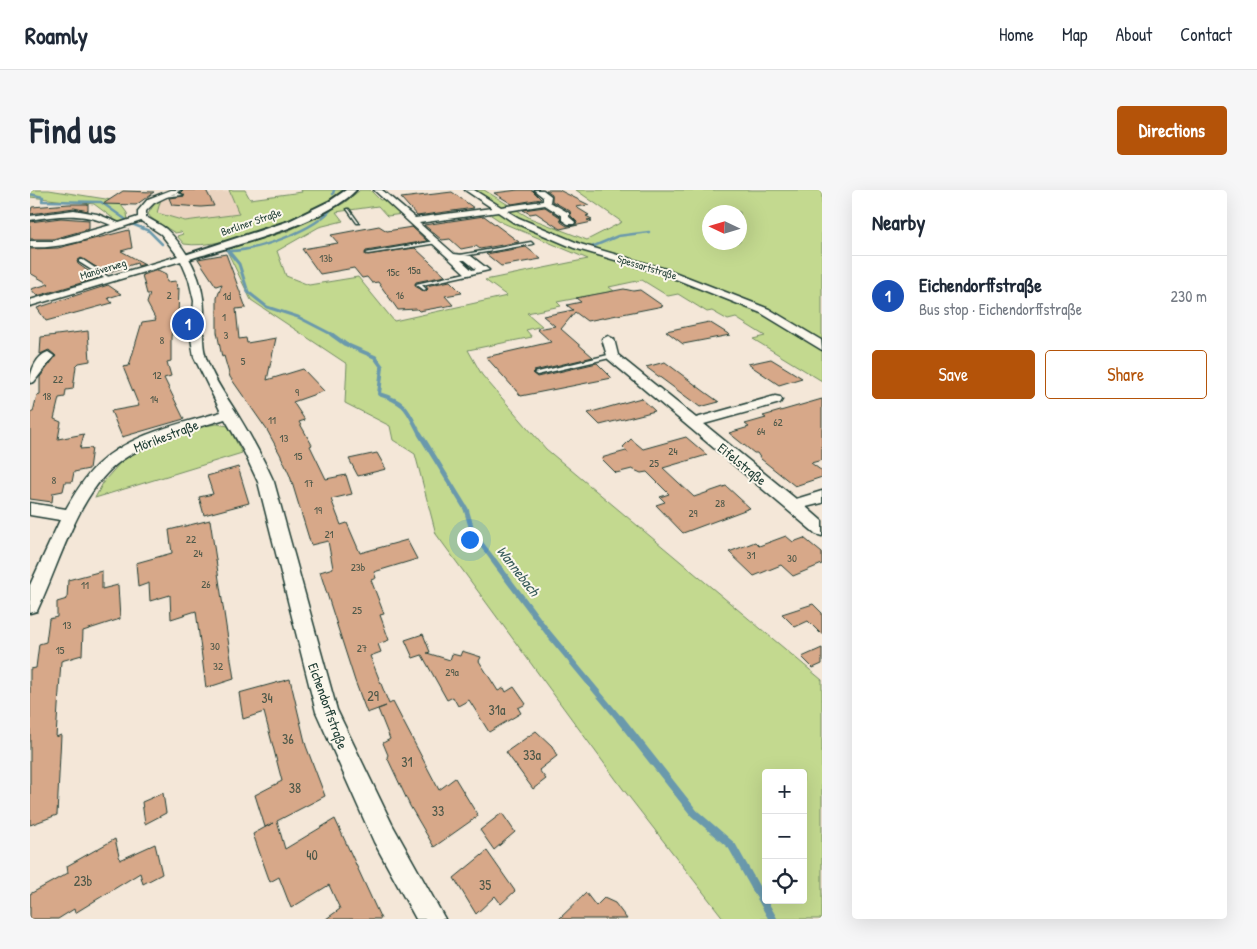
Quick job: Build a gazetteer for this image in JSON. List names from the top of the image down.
{
  "streets": {
    "street": [
      "Berliner Straße",
      "Spessartstraße",
      "Manöverweg",
      "Mörikestraße",
      "Eifelstraße",
      "Eichendorffstraße"
    ]
  },
  "crossings": [
    ["Berliner Straße", "Manöverweg"],
    ["Berliner Straße", "Eichendorffstraße"],
    ["Manöverweg", "Eichendorffstraße"],
    ["Mörikestraße", "Eichendorffstraße"]
  ],
  "water": ["Wannebach"],
  "house_numbers": [
    "13b",
    "15a",
    "15c",
    "2",
    "16",
    "1d",
    "1",
    "3",
    "8",
    "5",
    "12",
    "22",
    "9",
    "18",
    "14",
    "11",
    "62",
    "64",
    "13",
    "24",
    "15",
    "25",
    "8",
    "17",
    "28",
    "19",
    "29",
    "21",
    "22",
    "24",
    "31",
    "30",
    "23b",
    "26",
    "11",
    "25",
    "13",
    "30",
    "27",
    "15",
    "32",
    "29a",
    "29",
    "34",
    "31a",
    "36",
    "33a",
    "31",
    "38",
    "33",
    "40",
    "23b",
    "35"
  ],
  "north": "left",
  "page": {
    "header": "Roamly",
    "nav": [
      "Home",
      "Map",
      "About",
      "Contact"
    ],
    "buttons": [
      "Directions",
      ["Save", "Share"]
    ],
    "title": "Find us",
    "heading": "Nearby",
    "list": [
      {
        "mark": "1",
        "name": "Eichendorffstraße",
        "note": "Bus stop · Eichendorffstraße",
        "value": "230 m"
      }
    ],
    "pins": "1",
    "map_buttons": ["+", "−"]
  }
}
